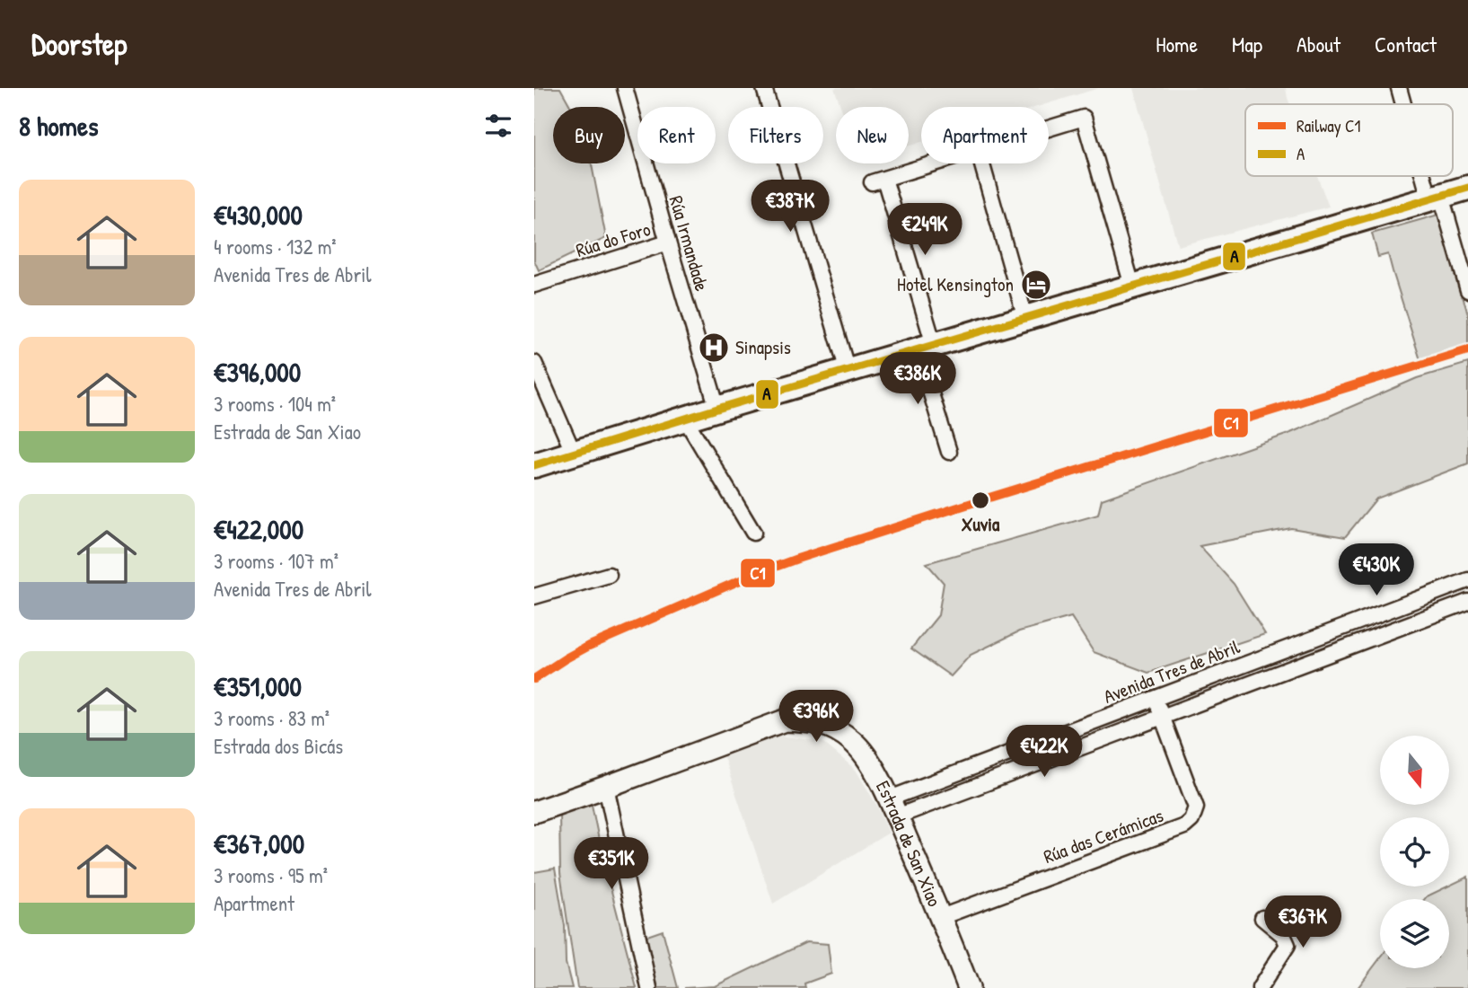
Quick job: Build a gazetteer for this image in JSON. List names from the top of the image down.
{
  "streets": {
    "street": [
      "Rúa do Foro",
      "Rúa Irmandade",
      "Avenida Tres de Abril",
      "Rúa das Cerámicas",
      "Estrada de San Xiao"
    ]
  },
  "crossings": [
    ["Rúa do Foro", "Rúa Irmandade"],
    ["Avenida Tres de Abril", "Rúa das Cerámicas"],
    ["Avenida Tres de Abril", "Estrada de San Xiao"],
    ["Rúa das Cerámicas", "Estrada de San Xiao"]
  ],
  "places": {
    "hotel": ["Hotel Kensington"],
    "hospital": ["Sinapsis"],
    "other": ["Xuvia"]
  },
  "lines": ["transit line A", "rail line C1"],
  "legend": ["Railway C1", "A"],
  "north": "bottom",
  "page": {
    "header": "Doorstep",
    "nav": [
      "Home",
      "Map",
      "About",
      "Contact"
    ],
    "heading": "8 homes",
    "chip": [
      "Buy",
      "Rent",
      "Filters",
      "New",
      "Apartment"
    ],
    "list": [
      {
        "name": "€430,000",
        "note": "4 rooms · 132 m² · Avenida Tres de Abril"
      },
      {
        "name": "€396,000",
        "note": "3 rooms · 104 m² · Estrada de San Xiao"
      },
      {
        "name": "€422,000",
        "note": "3 rooms · 107 m² · Avenida Tres de Abril"
      },
      {
        "name": "€351,000",
        "note": "3 rooms · 83 m² · Estrada dos Bicás"
      },
      {
        "name": "€367,000",
        "note": "3 rooms · 95 m² · Apartment"
      }
    ],
    "price": [
      "€387K",
      "€249K",
      "€386K",
      "€430K",
      "€396K",
      "€422K",
      "€351K",
      "€367K"
    ]
  }
}
